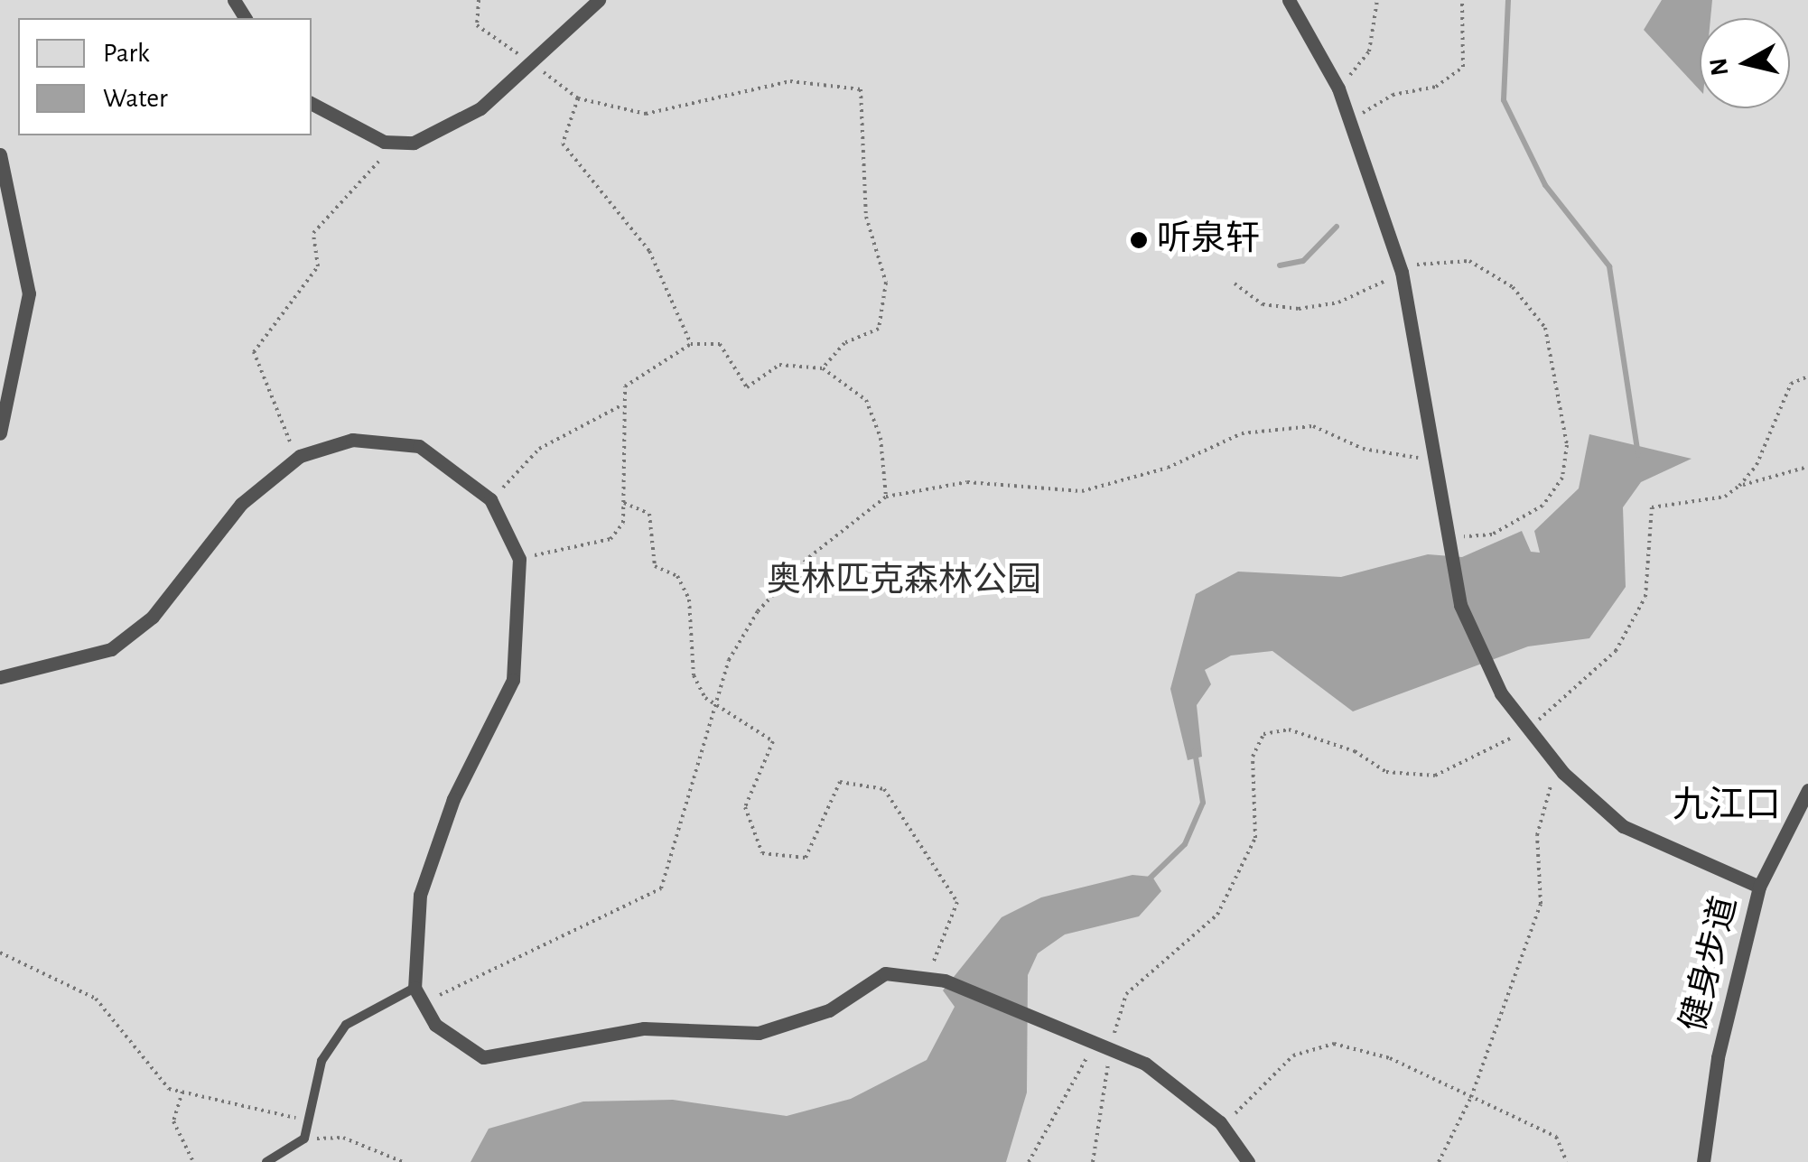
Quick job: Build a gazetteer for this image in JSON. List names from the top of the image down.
{
  "streets": {
    "street": ["健身步道"]
  },
  "districts": ["九江口"],
  "parks": ["奥林匹克森林公园"],
  "places": ["听泉轩"],
  "legend": ["Park", "Water"],
  "north": "left"
}
